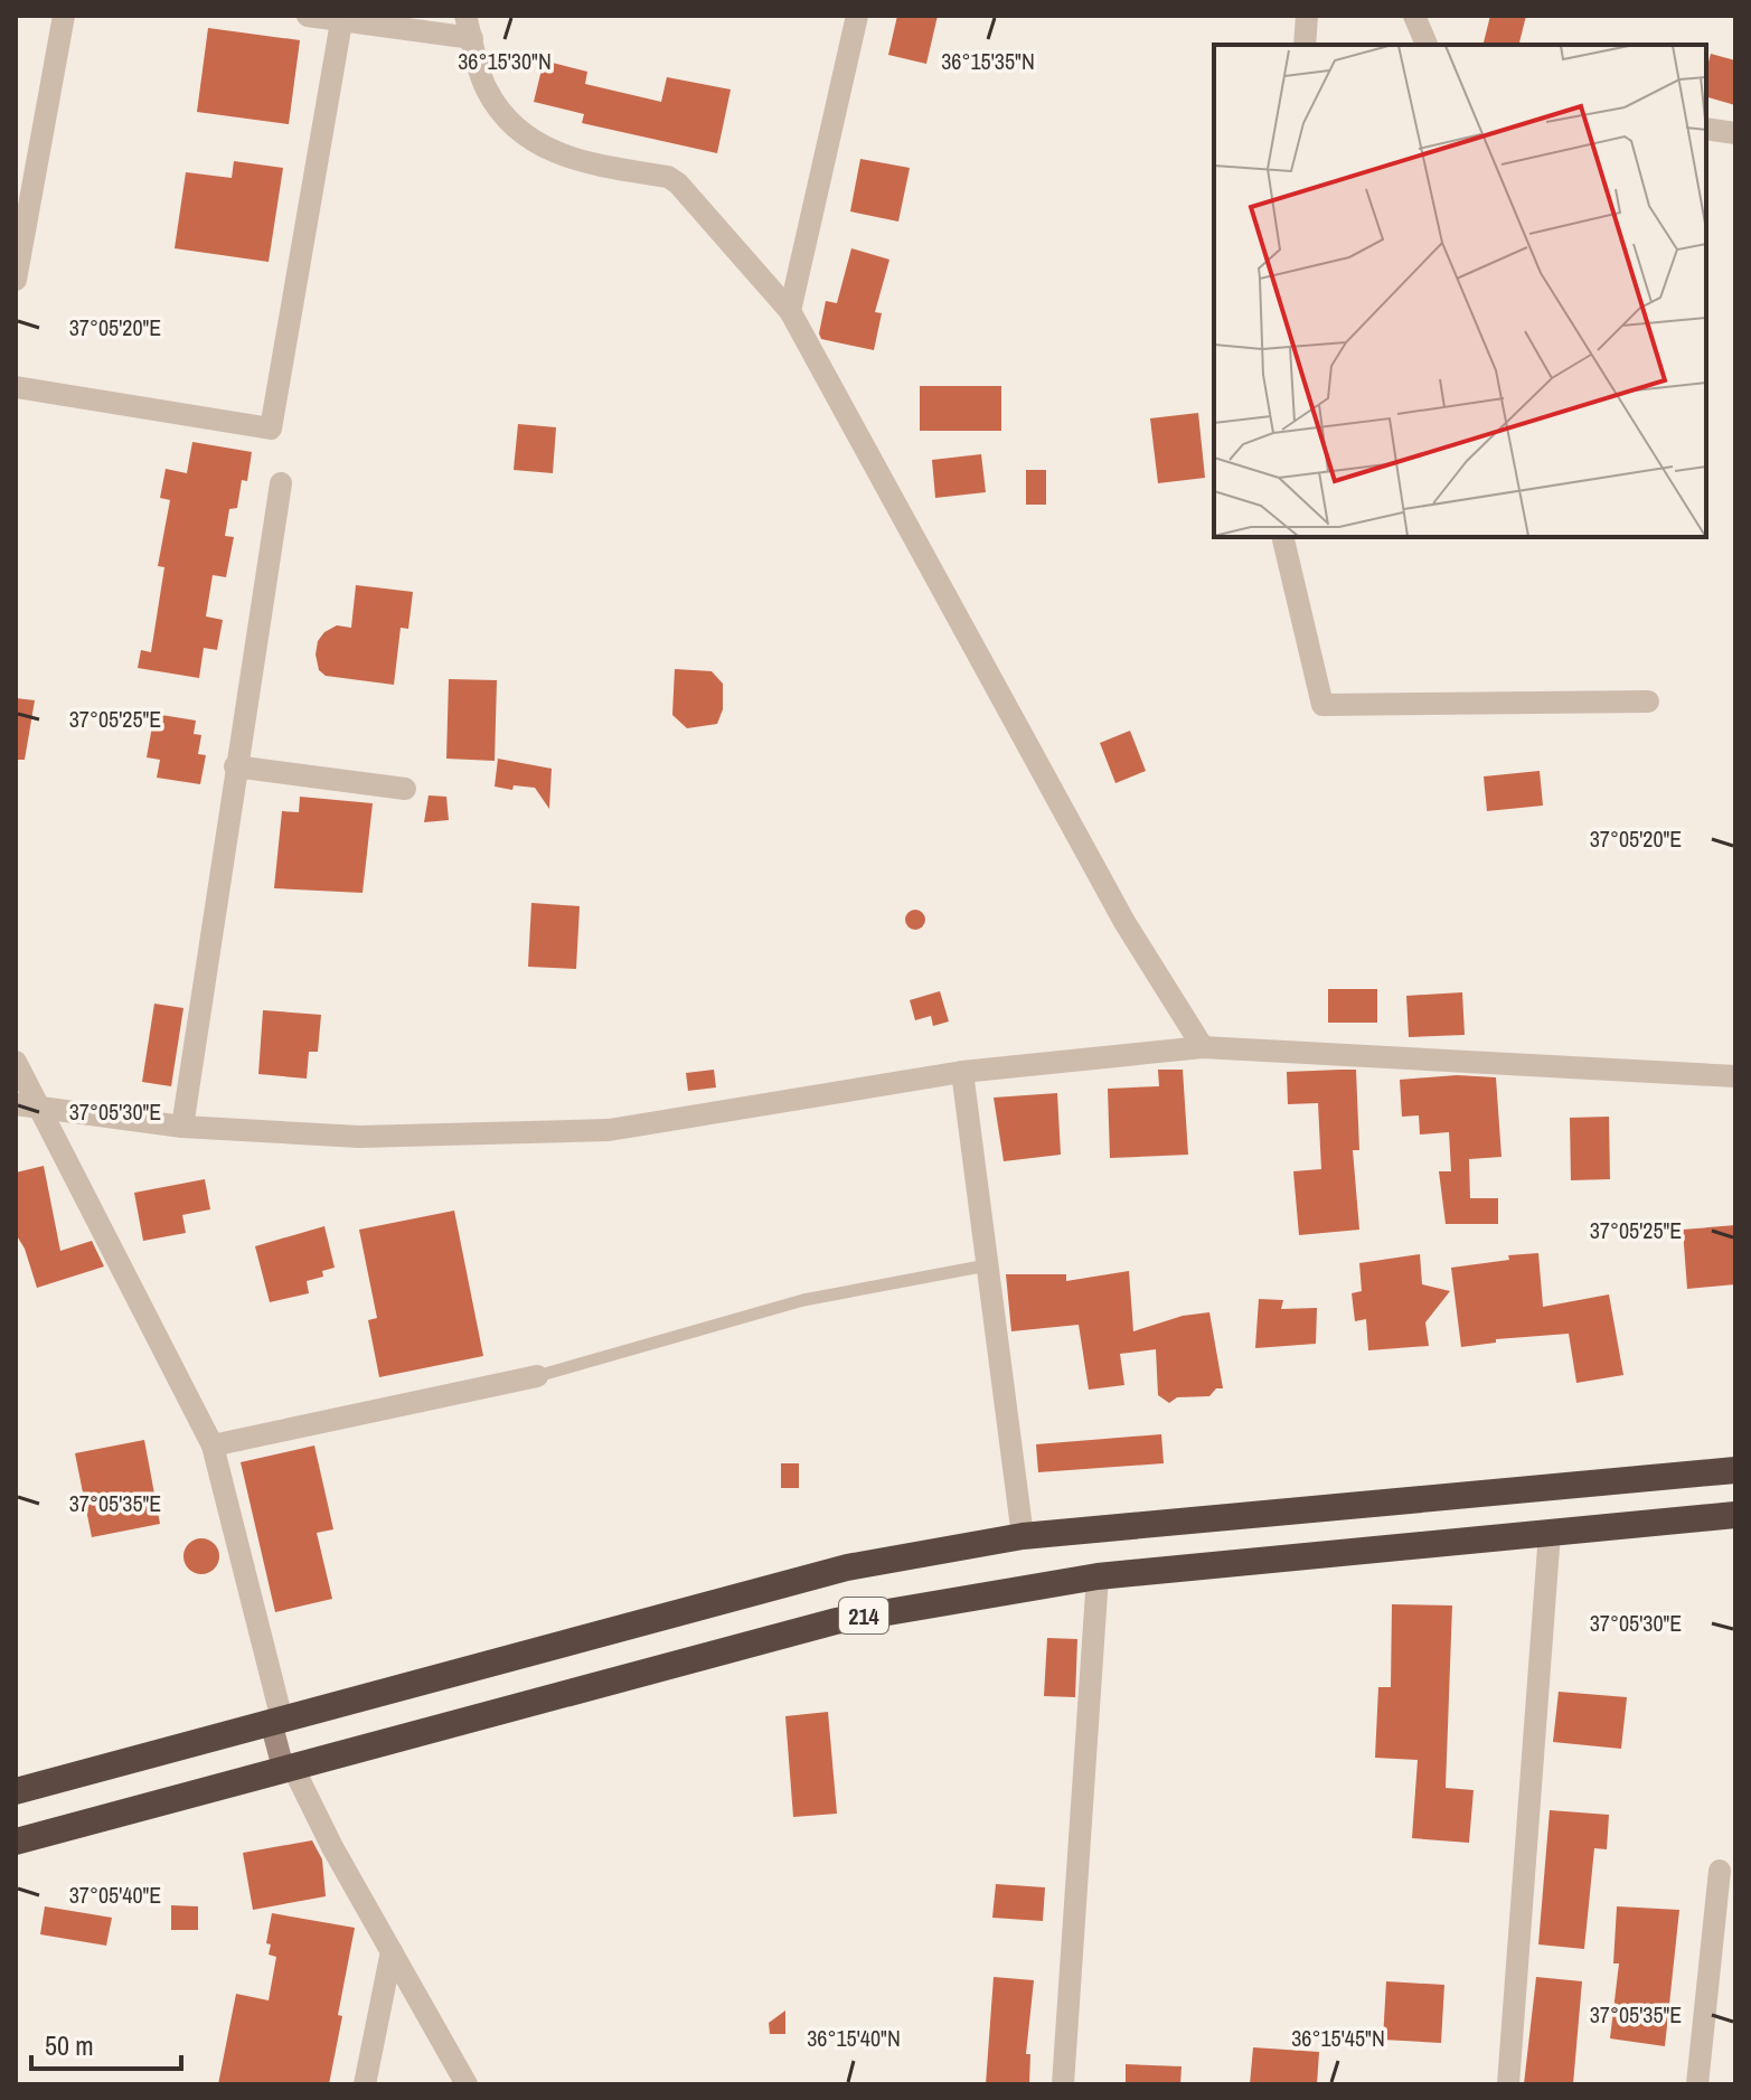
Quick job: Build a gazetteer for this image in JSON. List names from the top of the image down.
{
  "streets": {
    "highway": ["214"]
  },
  "scale_bar": "50 m",
  "coordinates": [
    "36°15'30\"N",
    "36°15'35\"N",
    "37°05'20\"E",
    "37°05'25\"E",
    "37°05'30\"E",
    "37°05'35\"E",
    "37°05'40\"E",
    "36°15'40\"N",
    "36°15'45\"N"
  ]
}
